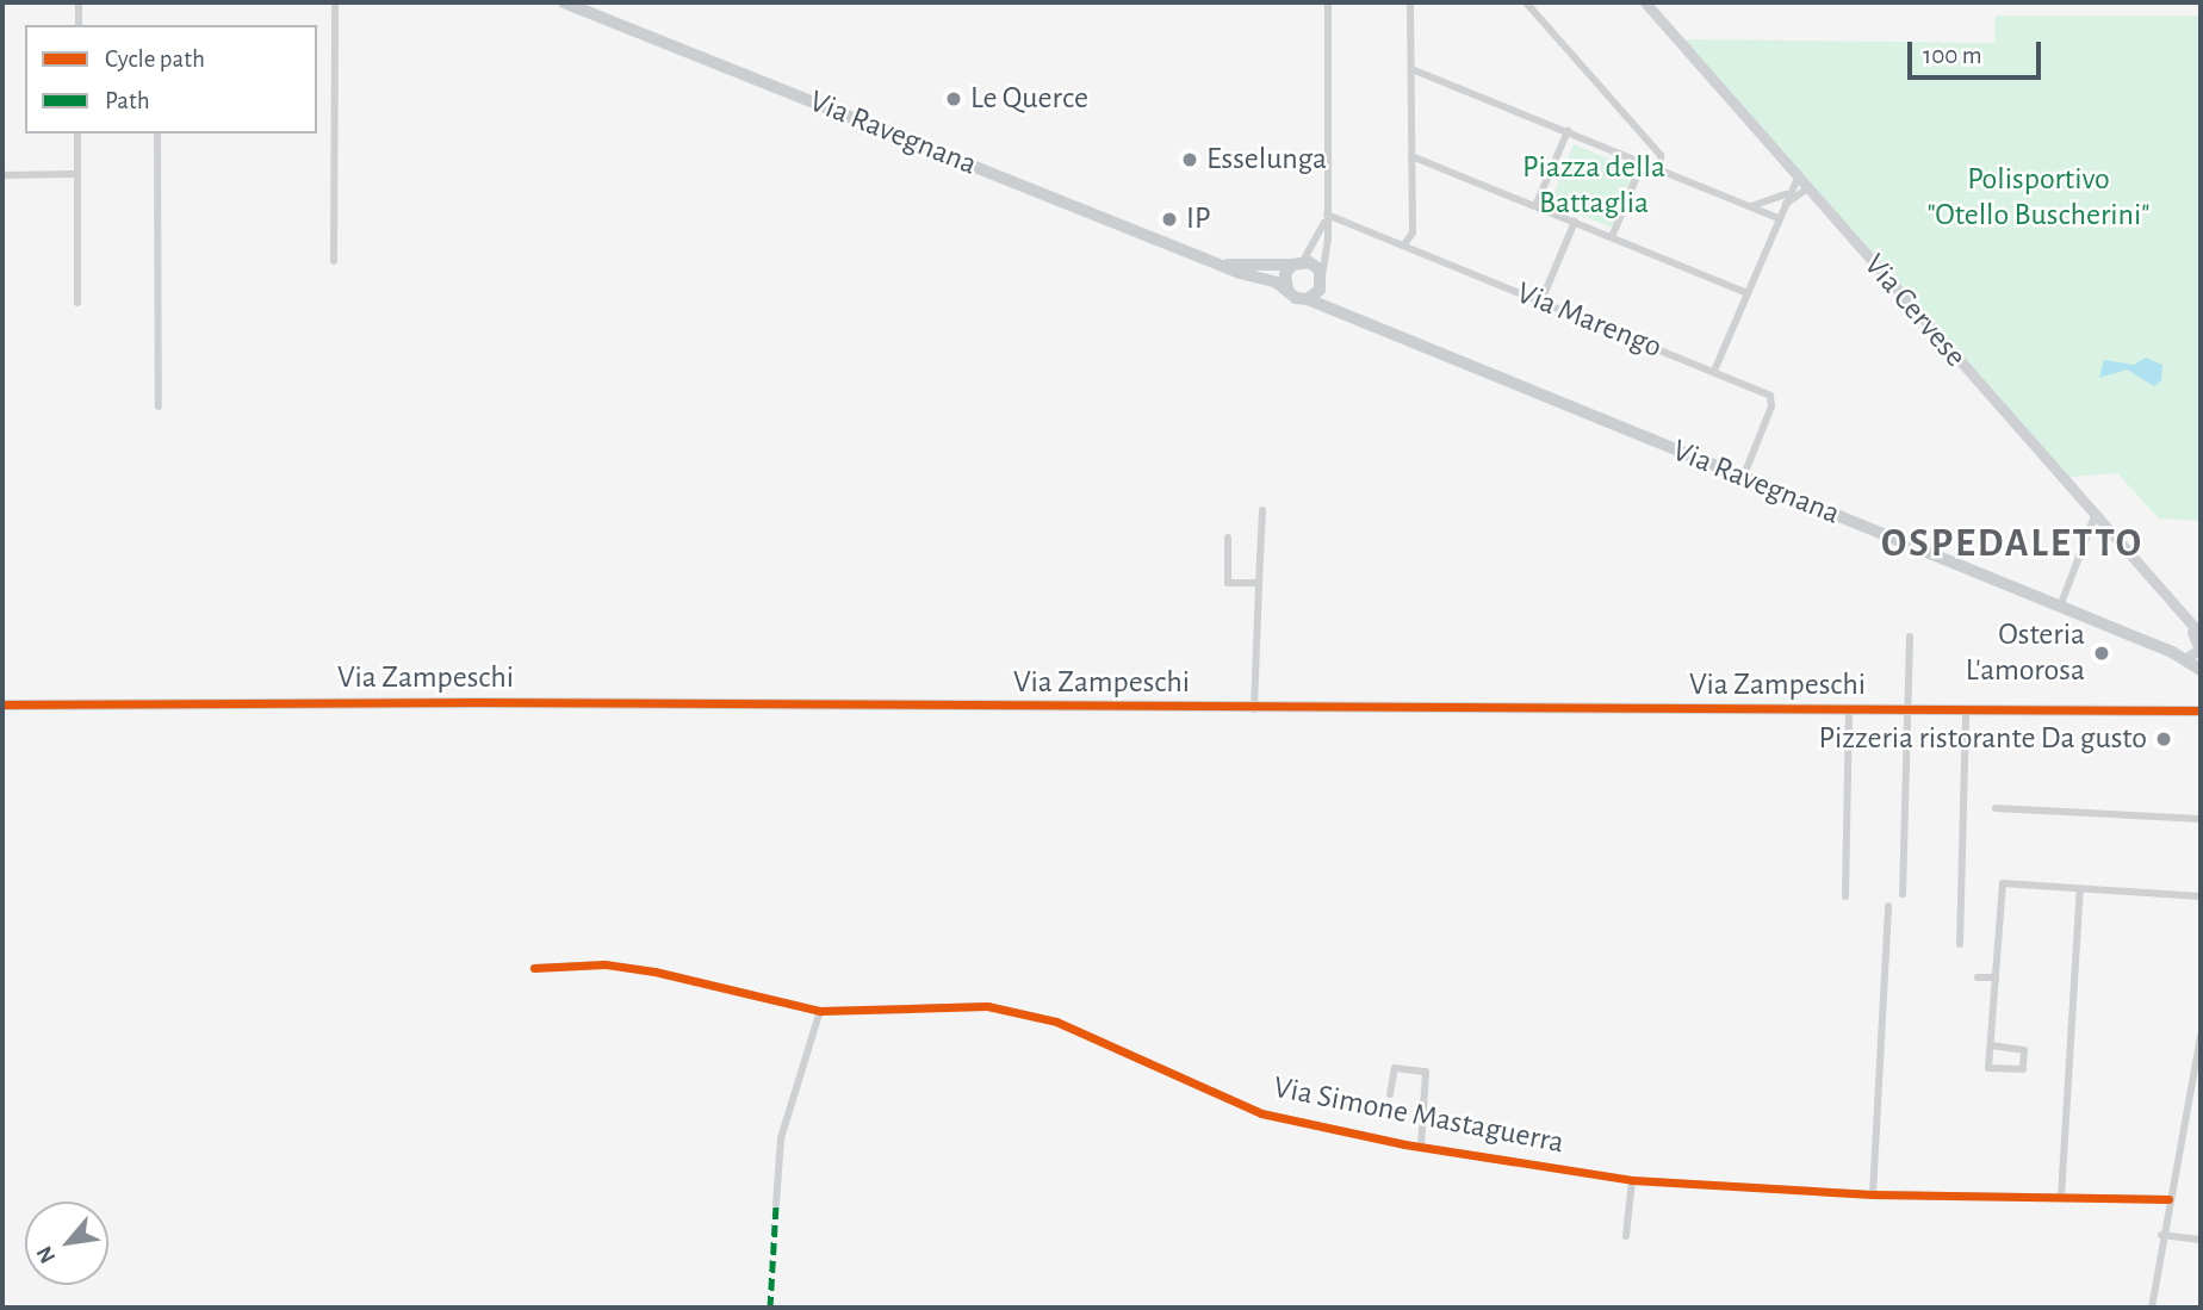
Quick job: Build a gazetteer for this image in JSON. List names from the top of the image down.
{
  "streets": {
    "main road": ["Via Ravegnana"],
    "street": [
      "Via Cervese",
      "Via Marengo",
      "Via Zampeschi",
      "Via Simone Mastaguerra"
    ]
  },
  "crossings": [
    ["Via Ravegnana", "Via Cervese"],
    ["Via Ravegnana", "Via Marengo"]
  ],
  "districts": ["OSPEDALETTO"],
  "parks": ["Piazza della Battaglia", "Polisportivo \"Otello Buscherini\""],
  "places": [
    "Le Querce",
    "Esselunga",
    "IP",
    "Osteria L'amorosa",
    "Pizzeria ristorante Da gusto"
  ],
  "legend": ["Cycle path", "Path"],
  "scale_bar": "100 m",
  "north": "bottom left"
}
